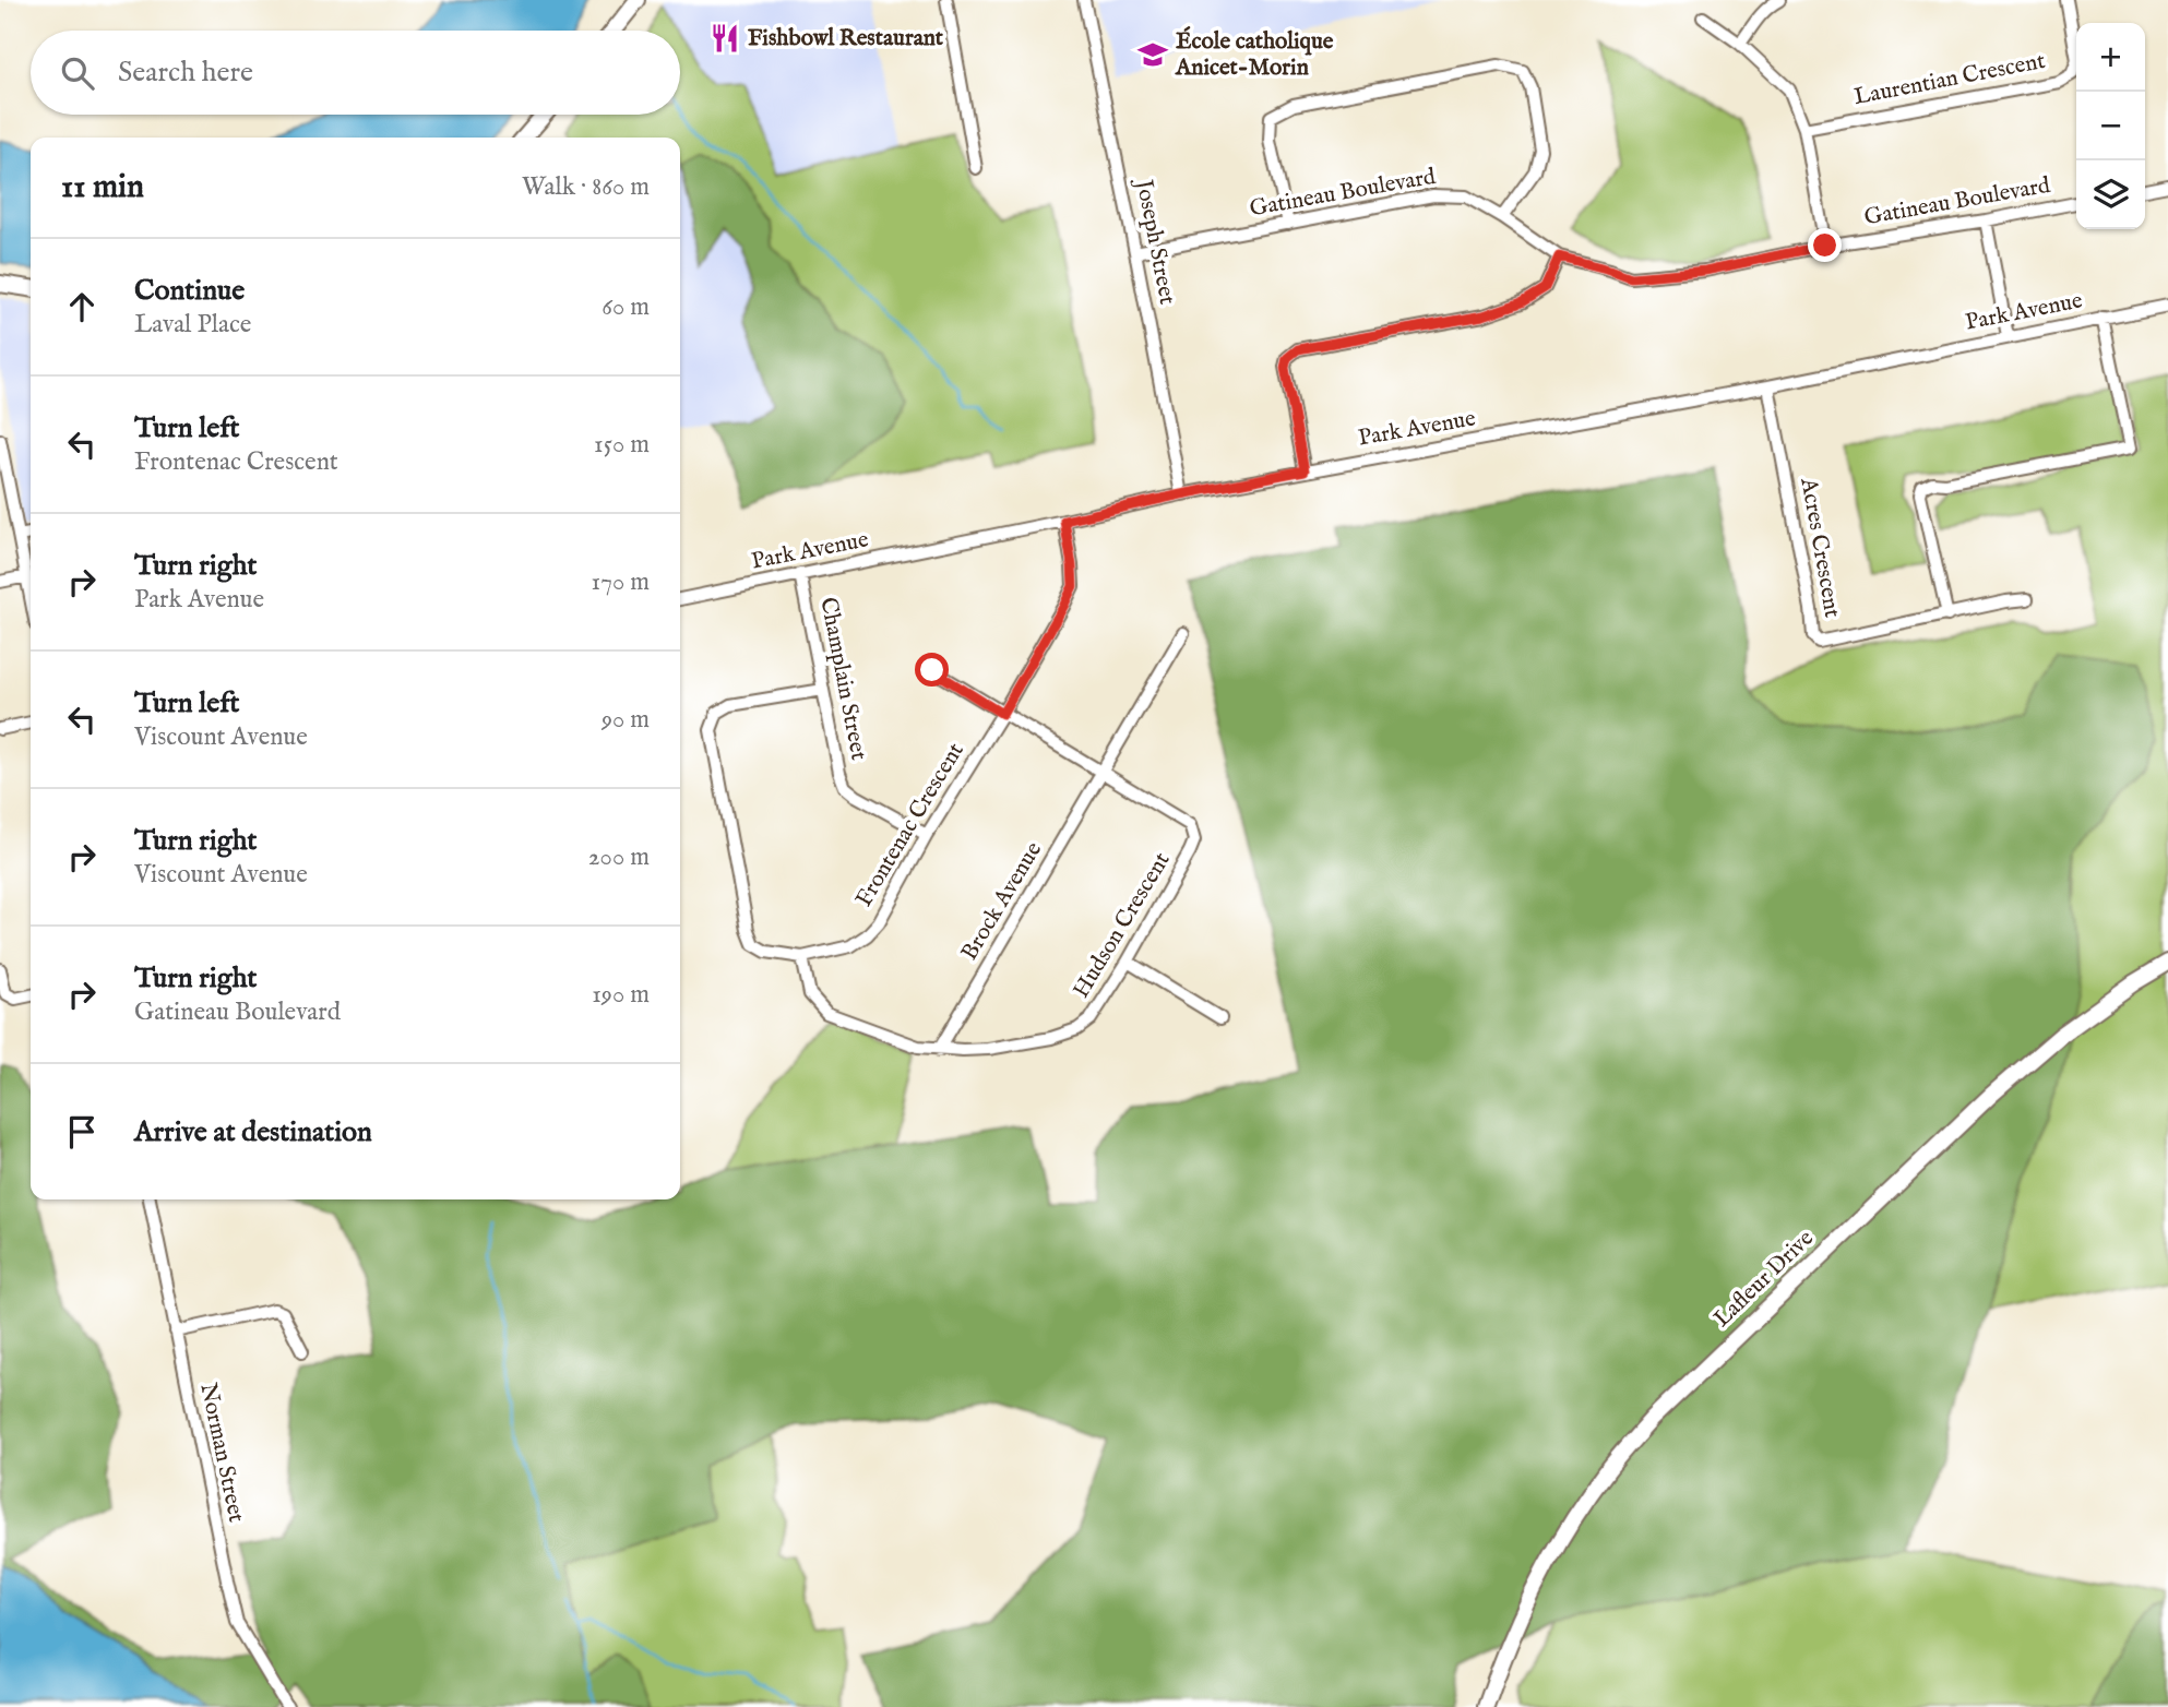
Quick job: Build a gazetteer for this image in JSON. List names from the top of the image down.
{
  "streets": {
    "main road": ["Lafleur Drive"],
    "street": [
      "Laurentian Crescent",
      "Gatineau Boulevard",
      "Joseph Street",
      "Park Avenue",
      "Acres Crescent",
      "Champlain Street",
      "Frontenac Crescent",
      "Brock Avenue",
      "Hudson Crescent",
      "Norman Street"
    ]
  },
  "crossings": [
    ["Gatineau Boulevard", "Joseph Street"],
    ["Joseph Street", "Park Avenue"],
    ["Park Avenue", "Acres Crescent"],
    ["Park Avenue", "Champlain Street"],
    ["Park Avenue", "Frontenac Crescent"],
    ["Champlain Street", "Frontenac Crescent"],
    ["Frontenac Crescent", "Hudson Crescent"],
    ["Brock Avenue", "Hudson Crescent"]
  ],
  "places": {
    "restaurant": ["Fishbowl Restaurant"],
    "school or university": ["École catholique Anicet-Morin"]
  },
  "page": {
    "map_buttons": ["+", "−"],
    "search": "Search here",
    "heading": ["11 min", "Walk · 860 m"],
    "list": [
      ["Continue", "Laval Place", "60 m"],
      ["Turn left", "Frontenac Crescent", "150 m"],
      ["Turn right", "Park Avenue", "170 m"],
      ["Turn left", "Viscount Avenue", "90 m"],
      ["Turn right", "Viscount Avenue", "200 m"],
      ["Turn right", "Gatineau Boulevard", "190 m"],
      "Arrive at destination"
    ]
  }
}
